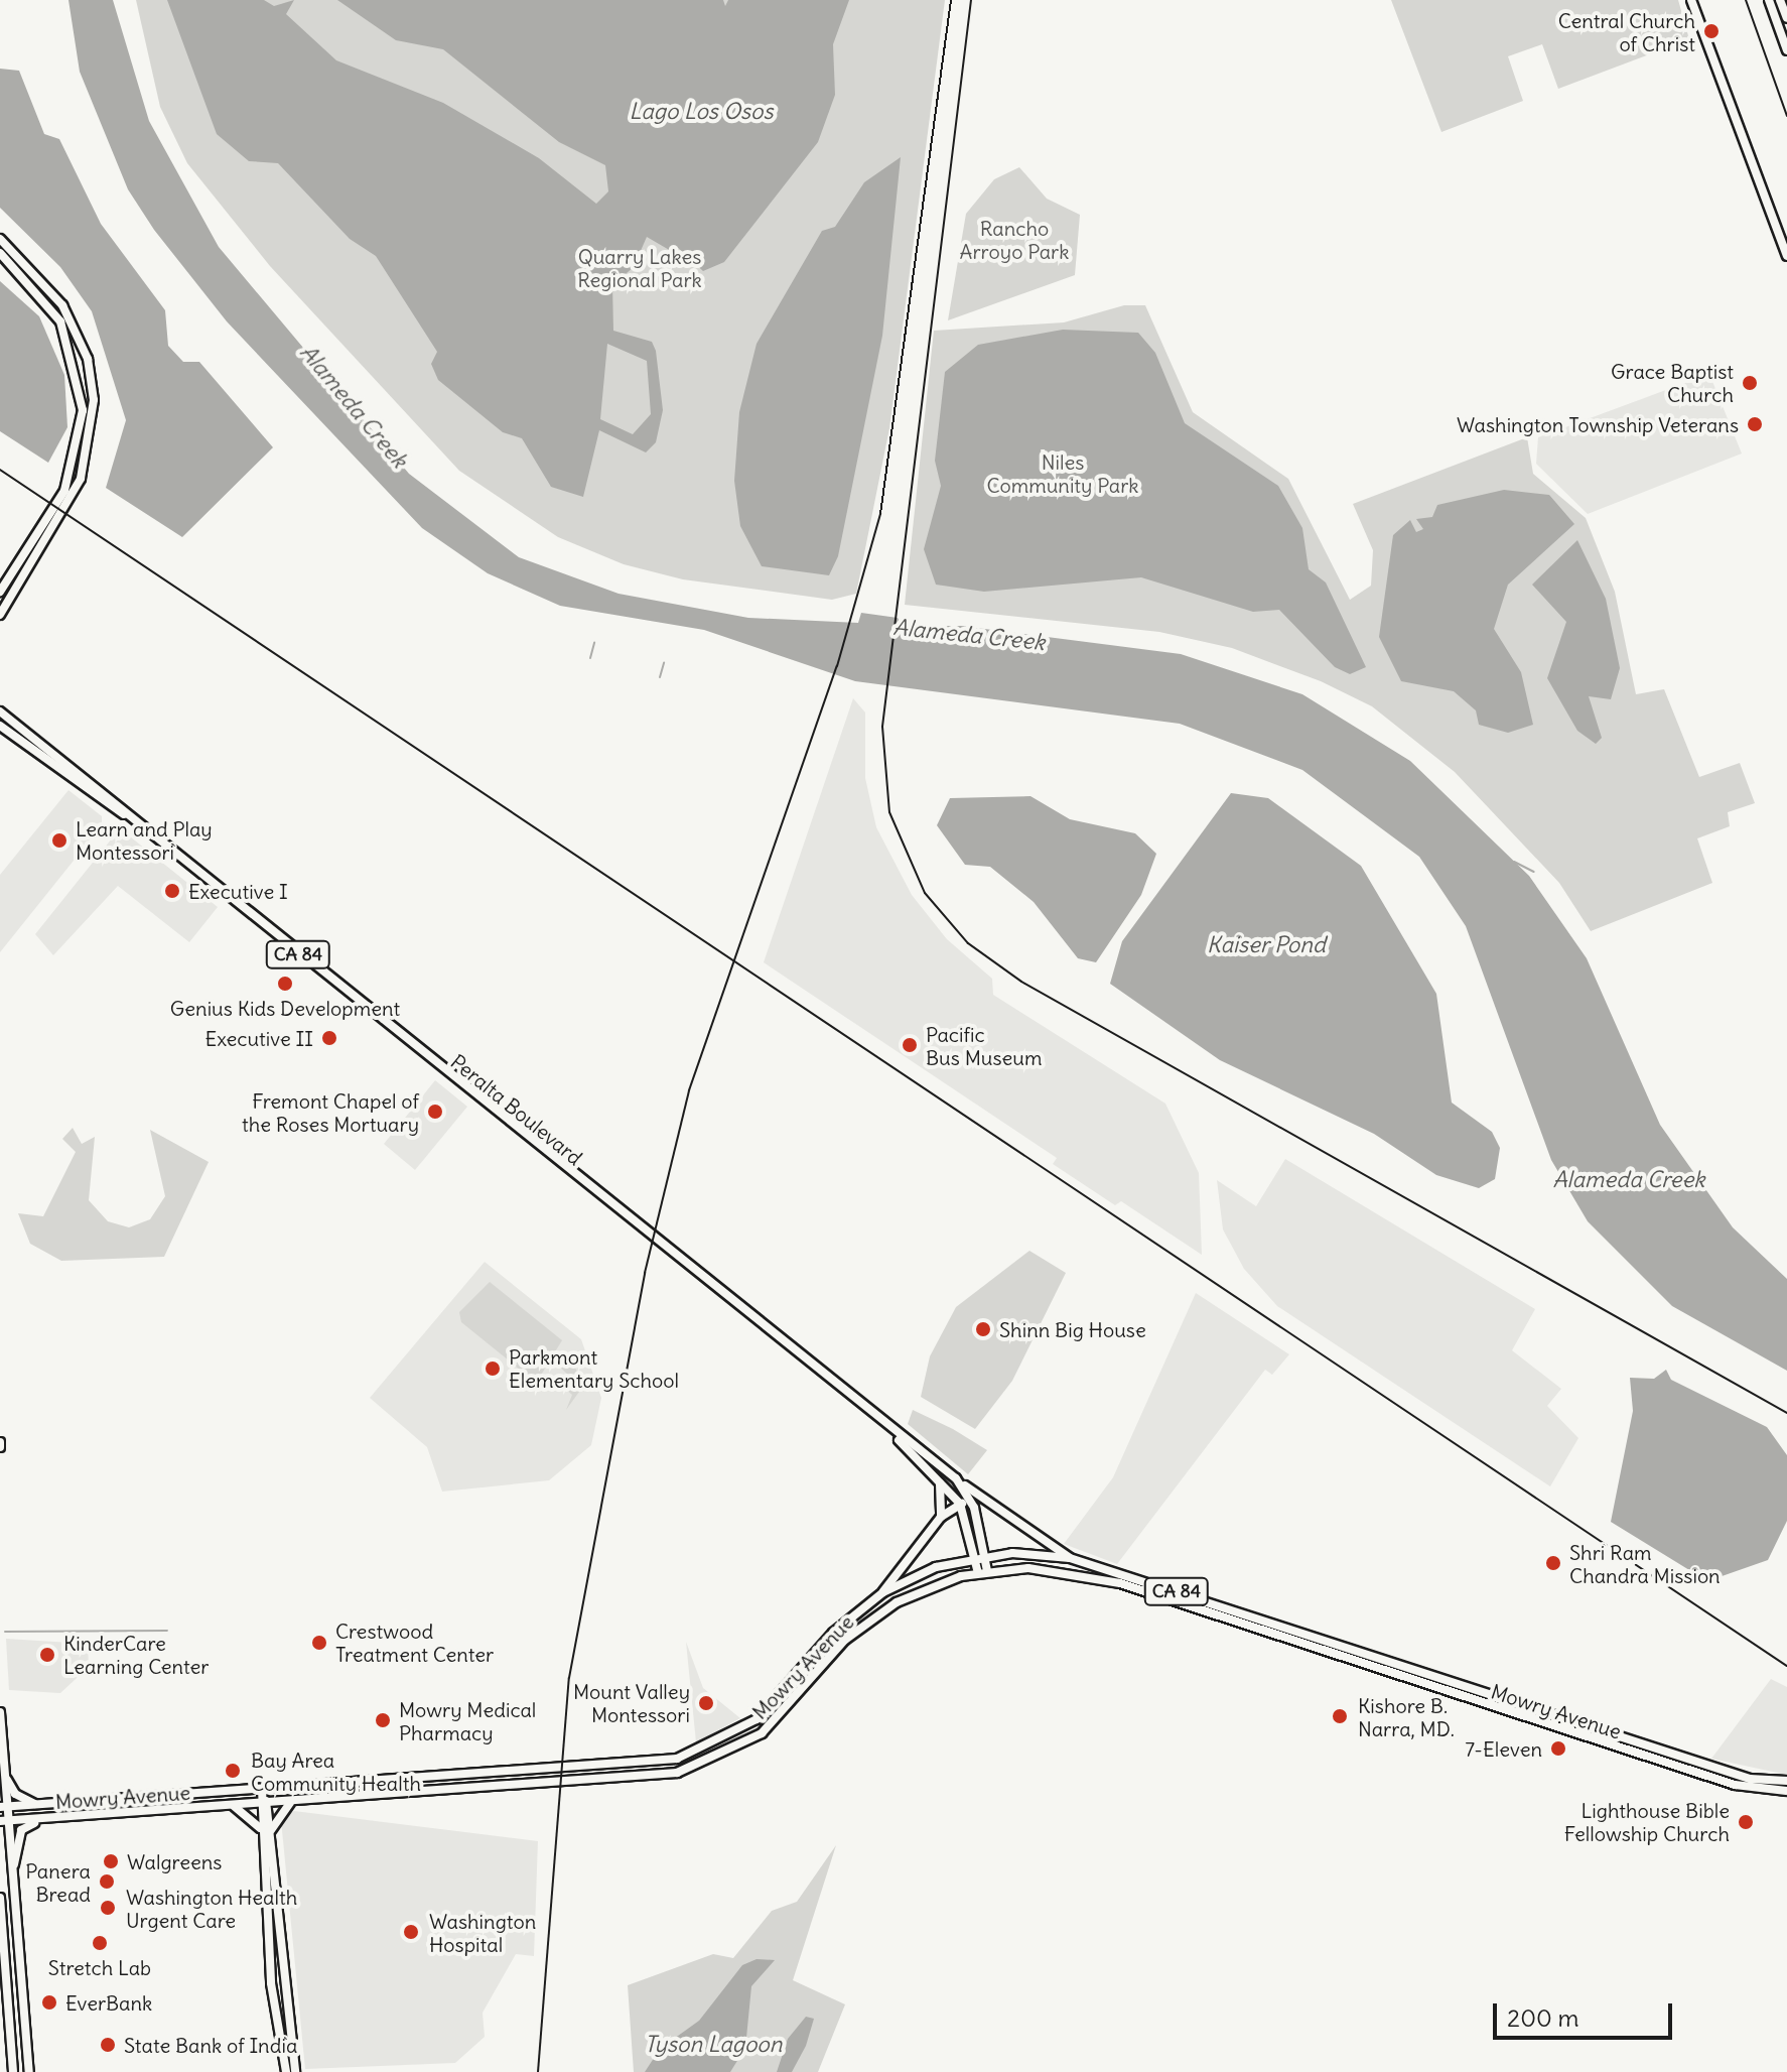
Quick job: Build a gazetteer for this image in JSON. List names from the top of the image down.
{
  "streets": {
    "main road": ["CA 84", "Peralta Boulevard", "Mowry Avenue"]
  },
  "crossings": [
    ["Peralta Boulevard", "Mowry Avenue"]
  ],
  "water": [
    "Lago Los Osos",
    "Alameda Creek",
    "Kaiser Pond",
    "Tyson Lagoon"
  ],
  "parks": ["Rancho Arroyo Park", "Quarry Lakes Regional Park", "Niles Community Park"],
  "places": [
    "Central Church of Christ",
    "Grace Baptist Church",
    "Washington Township Veterans",
    "Learn and Play Montessori",
    "Executive I",
    "Genius Kids Development",
    "Executive II",
    "Pacific Bus Museum",
    "Fremont Chapel of the Roses Mortuary",
    "Shinn Big House",
    "Parkmont Elementary School",
    "Shri Ram Chandra Mission",
    "Crestwood Treatment Center",
    "KinderCare Learning Center",
    "Mount Valley Montessori",
    "Kishore B. Narra, MD.",
    "Mowry Medical Pharmacy",
    "7-Eleven",
    "Bay Area Community Health",
    "Lighthouse Bible Fellowship Church",
    "Walgreens",
    "Panera Bread",
    "Washington Health Urgent Care",
    "Washington Hospital",
    "Stretch Lab",
    "EverBank",
    "State Bank of India"
  ],
  "scale_bar": "200 m"
}
